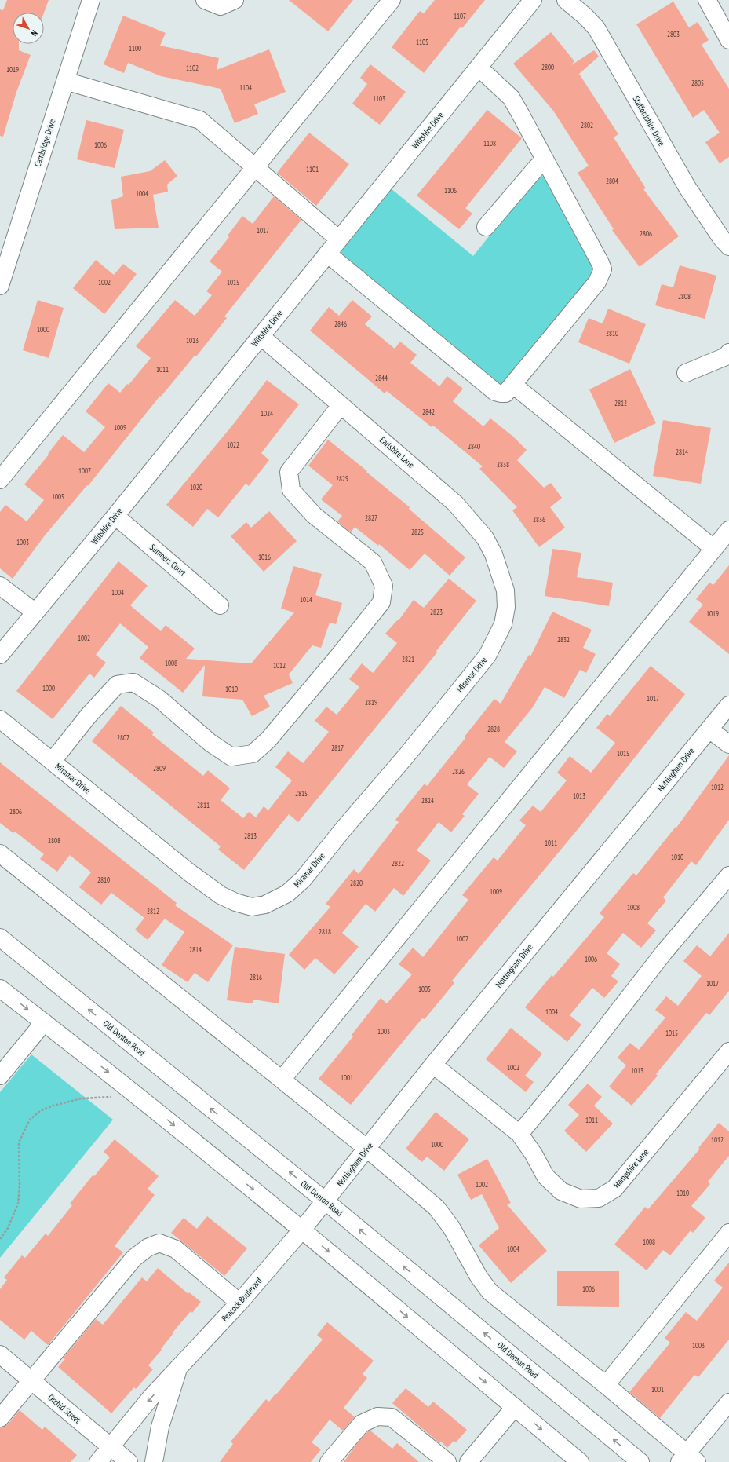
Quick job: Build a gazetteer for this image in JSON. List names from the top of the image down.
{
  "streets": {
    "street": [
      "Staffordshire Drive",
      "Wiltshire Drive",
      "Cambridge Drive",
      "Earlshire Lane",
      "Sumners Court",
      "Miramar Drive",
      "Nottingham Drive",
      "Old Denton Road",
      "Hampshire Lane",
      "Peacock Boulevard",
      "Orchid Street"
    ]
  },
  "crossings": [
    ["Wiltshire Drive", "Earlshire Lane"],
    ["Wiltshire Drive", "Sumners Court"],
    ["Earlshire Lane", "Miramar Drive"],
    ["Nottingham Drive", "Old Denton Road"],
    ["Nottingham Drive", "Hampshire Lane"],
    ["Nottingham Drive", "Peacock Boulevard"],
    ["Peacock Boulevard", "Orchid Street"]
  ],
  "house_numbers": [
    "1107",
    "2803",
    "1105",
    "1100",
    "2800",
    "1102",
    "1019",
    "2805",
    "1104",
    "1103",
    "2802",
    "1108",
    "1006",
    "1101",
    "2804",
    "1106",
    "1004",
    "1017",
    "2806",
    "1002",
    "1015",
    "2808",
    "2846",
    "1000",
    "2810",
    "1013",
    "1011",
    "2844",
    "2812",
    "2842",
    "1024",
    "1009",
    "1022",
    "2840",
    "2814",
    "2838",
    "1007",
    "2829",
    "1020",
    "1005",
    "2827",
    "2836",
    "2825",
    "1003",
    "1016",
    "1004",
    "1014",
    "2823",
    "1019",
    "1002",
    "2832",
    "2821",
    "1008",
    "1012",
    "1000",
    "1010",
    "1017",
    "2819",
    "2828",
    "2807",
    "2817",
    "1015",
    "2809",
    "2826",
    "1012",
    "2815",
    "1013",
    "2824",
    "2811",
    "2806",
    "2813",
    "2808",
    "1011",
    "1010",
    "2822",
    "2810",
    "2820",
    "1009",
    "1008",
    "2812",
    "2818",
    "1007",
    "2814",
    "1006",
    "2816",
    "1017",
    "1005",
    "1004",
    "1003",
    "1015",
    "1002",
    "1013",
    "1001",
    "1011",
    "1012",
    "1000",
    "1002",
    "1010",
    "1008",
    "1004",
    "1006",
    "1003",
    "1001"
  ],
  "north": "bottom right"
}
